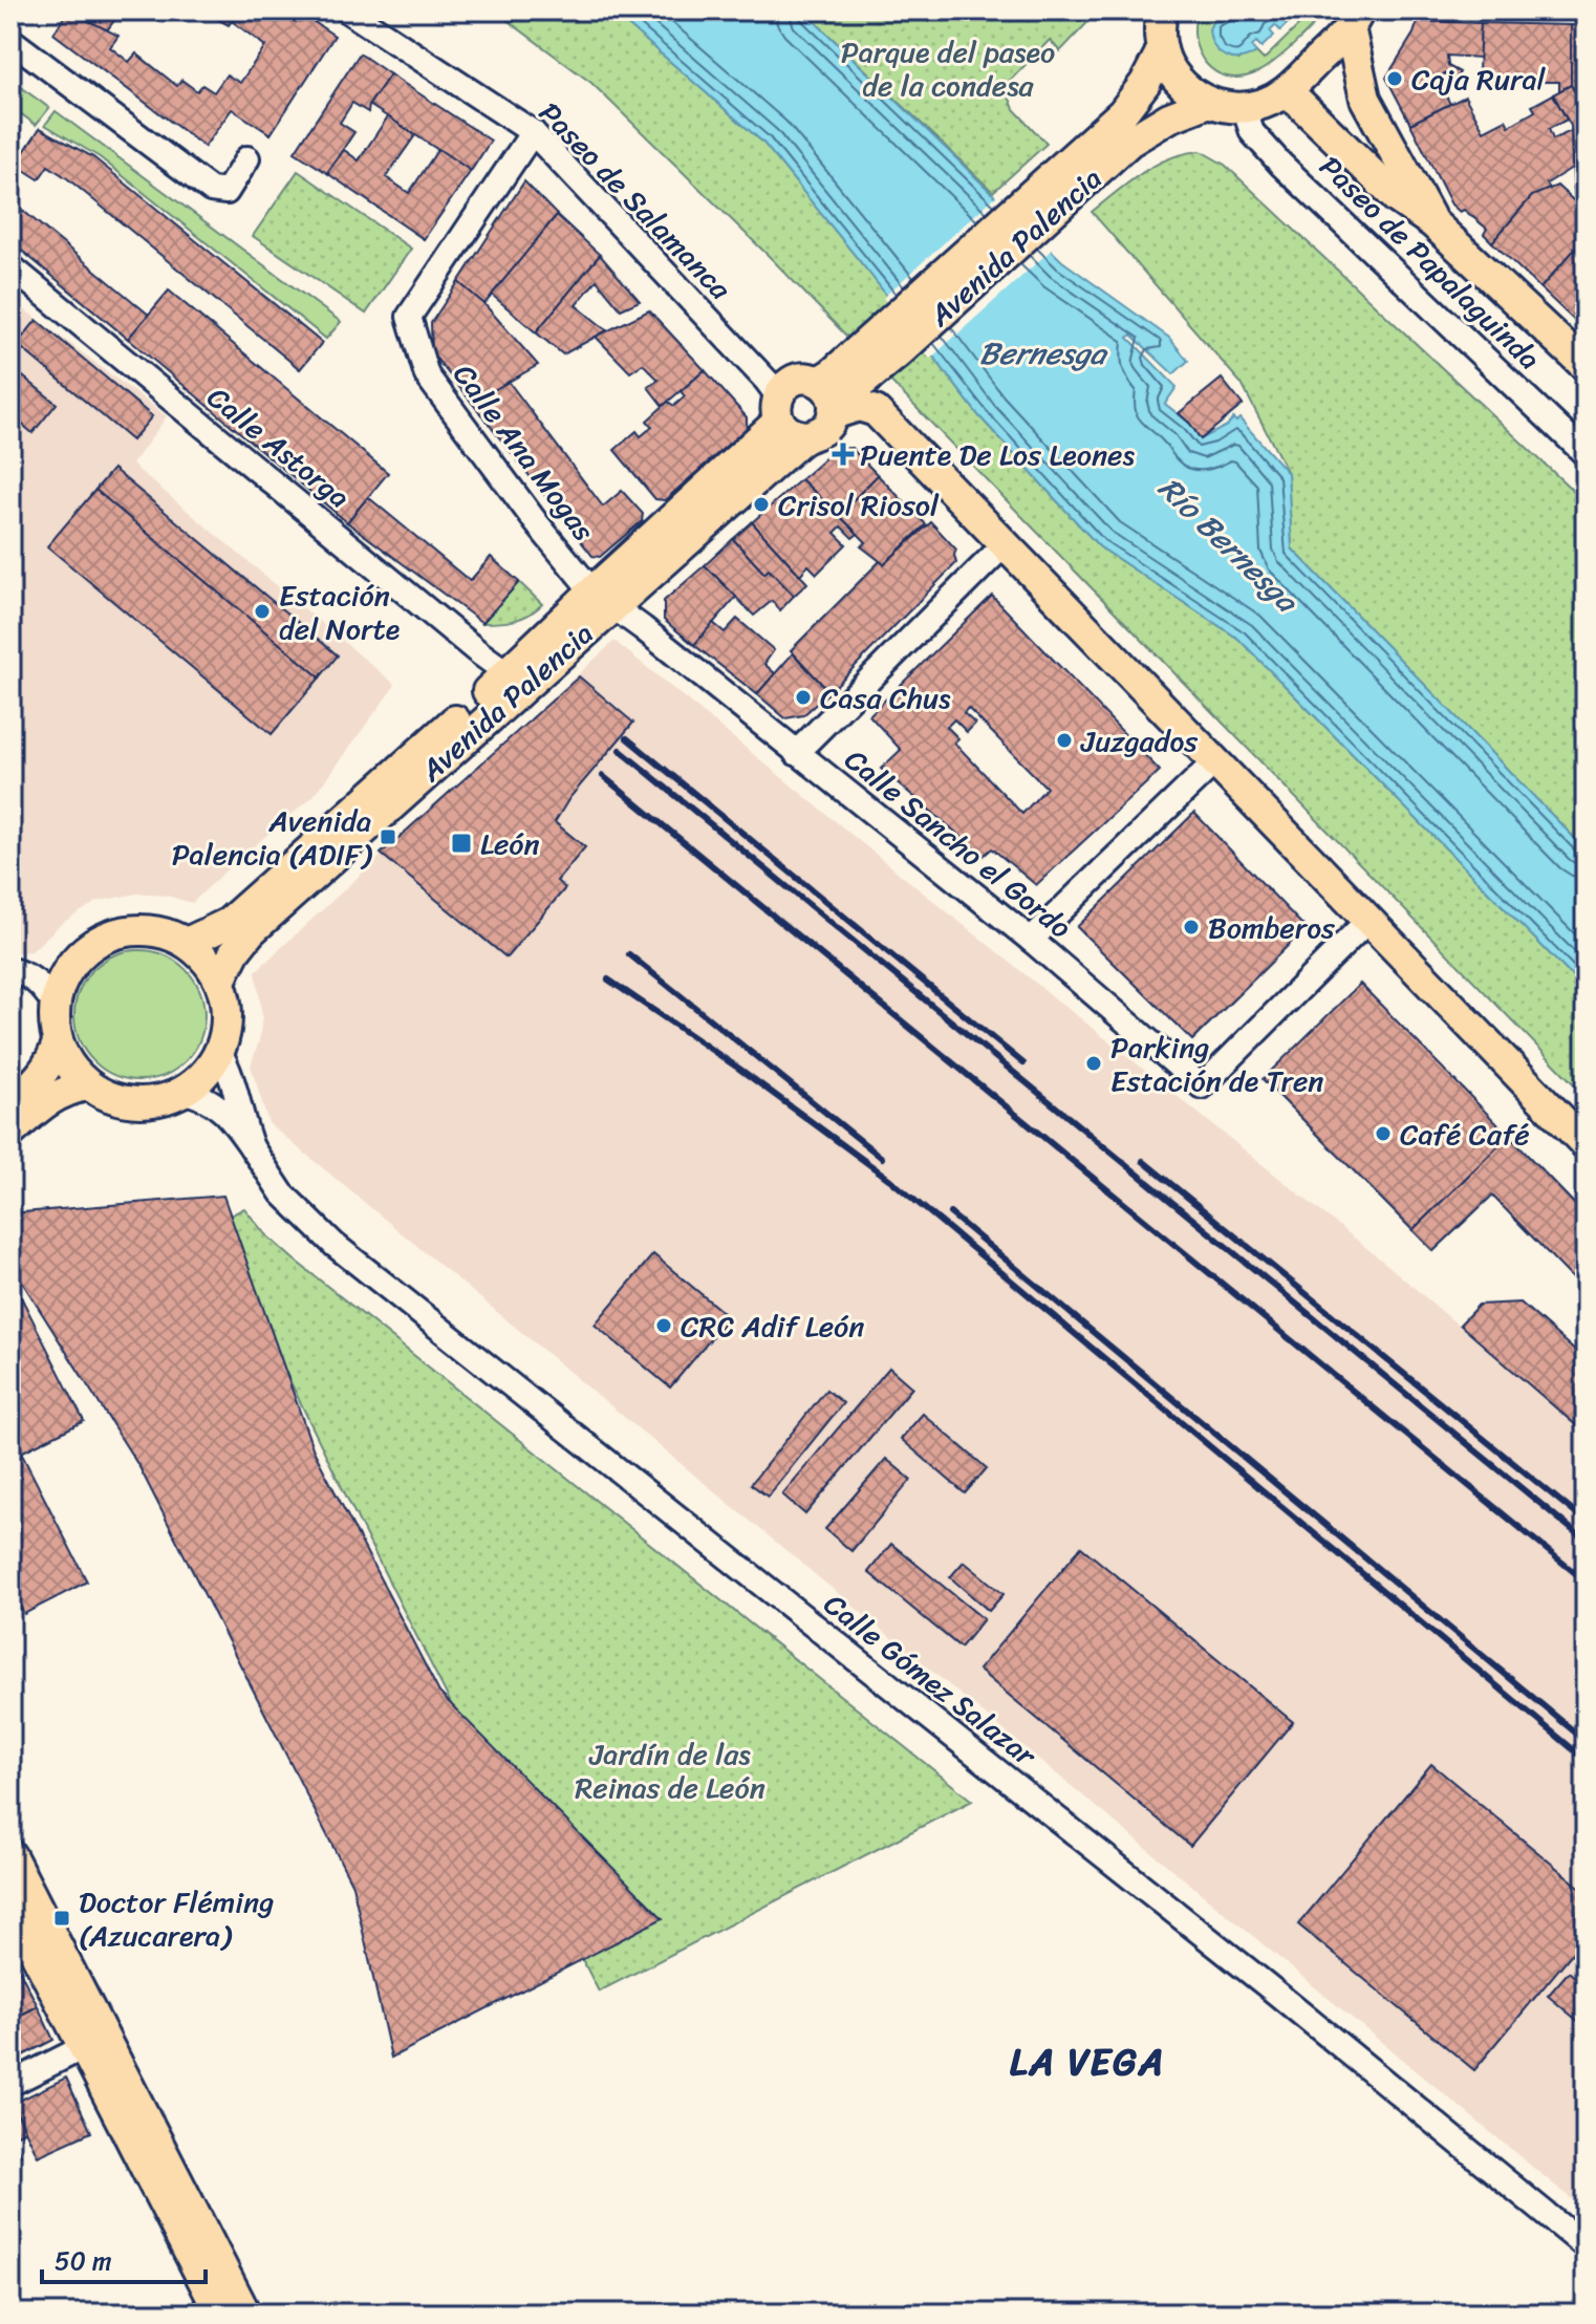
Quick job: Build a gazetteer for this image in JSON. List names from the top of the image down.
{
  "streets": {
    "main road": ["Avenida Palencia"],
    "street": [
      "Paseo de Salamanca",
      "Paseo de Papalaguinda",
      "Calle Astorga",
      "Calle Ana Mogas",
      "Calle Sancho el Gordo",
      "Calle Gómez Salazar"
    ]
  },
  "crossings": [
    ["Paseo de Salamanca", "Avenida Palencia"],
    ["Paseo de Salamanca", "Calle Ana Mogas"],
    ["Avenida Palencia", "Calle Astorga"],
    ["Avenida Palencia", "Calle Ana Mogas"],
    ["Avenida Palencia", "Calle Sancho el Gordo"],
    ["Avenida Palencia", "Calle Gómez Salazar"],
    ["Calle Ana Mogas", "Calle Sancho el Gordo"]
  ],
  "districts": ["LA VEGA"],
  "water": ["Bernesga", "Río Bernesga"],
  "parks": ["Parque del paseo de la condesa", "Jardín de las Reinas de León"],
  "places": {
    "other": [
      "Caja Rural",
      "Crisol Riosol",
      "Estación del Norte",
      "Casa Chus",
      "Juzgados",
      "Bomberos",
      "Parking Estación de Tren",
      "Café Café",
      "CRC Adif León"
    ],
    "health": ["Puente De Los Leones"],
    "transit": ["Avenida Palencia (ADIF)", "León", "Doctor Fléming (Azucarera)"]
  },
  "scale_bar": "50 m"
}
